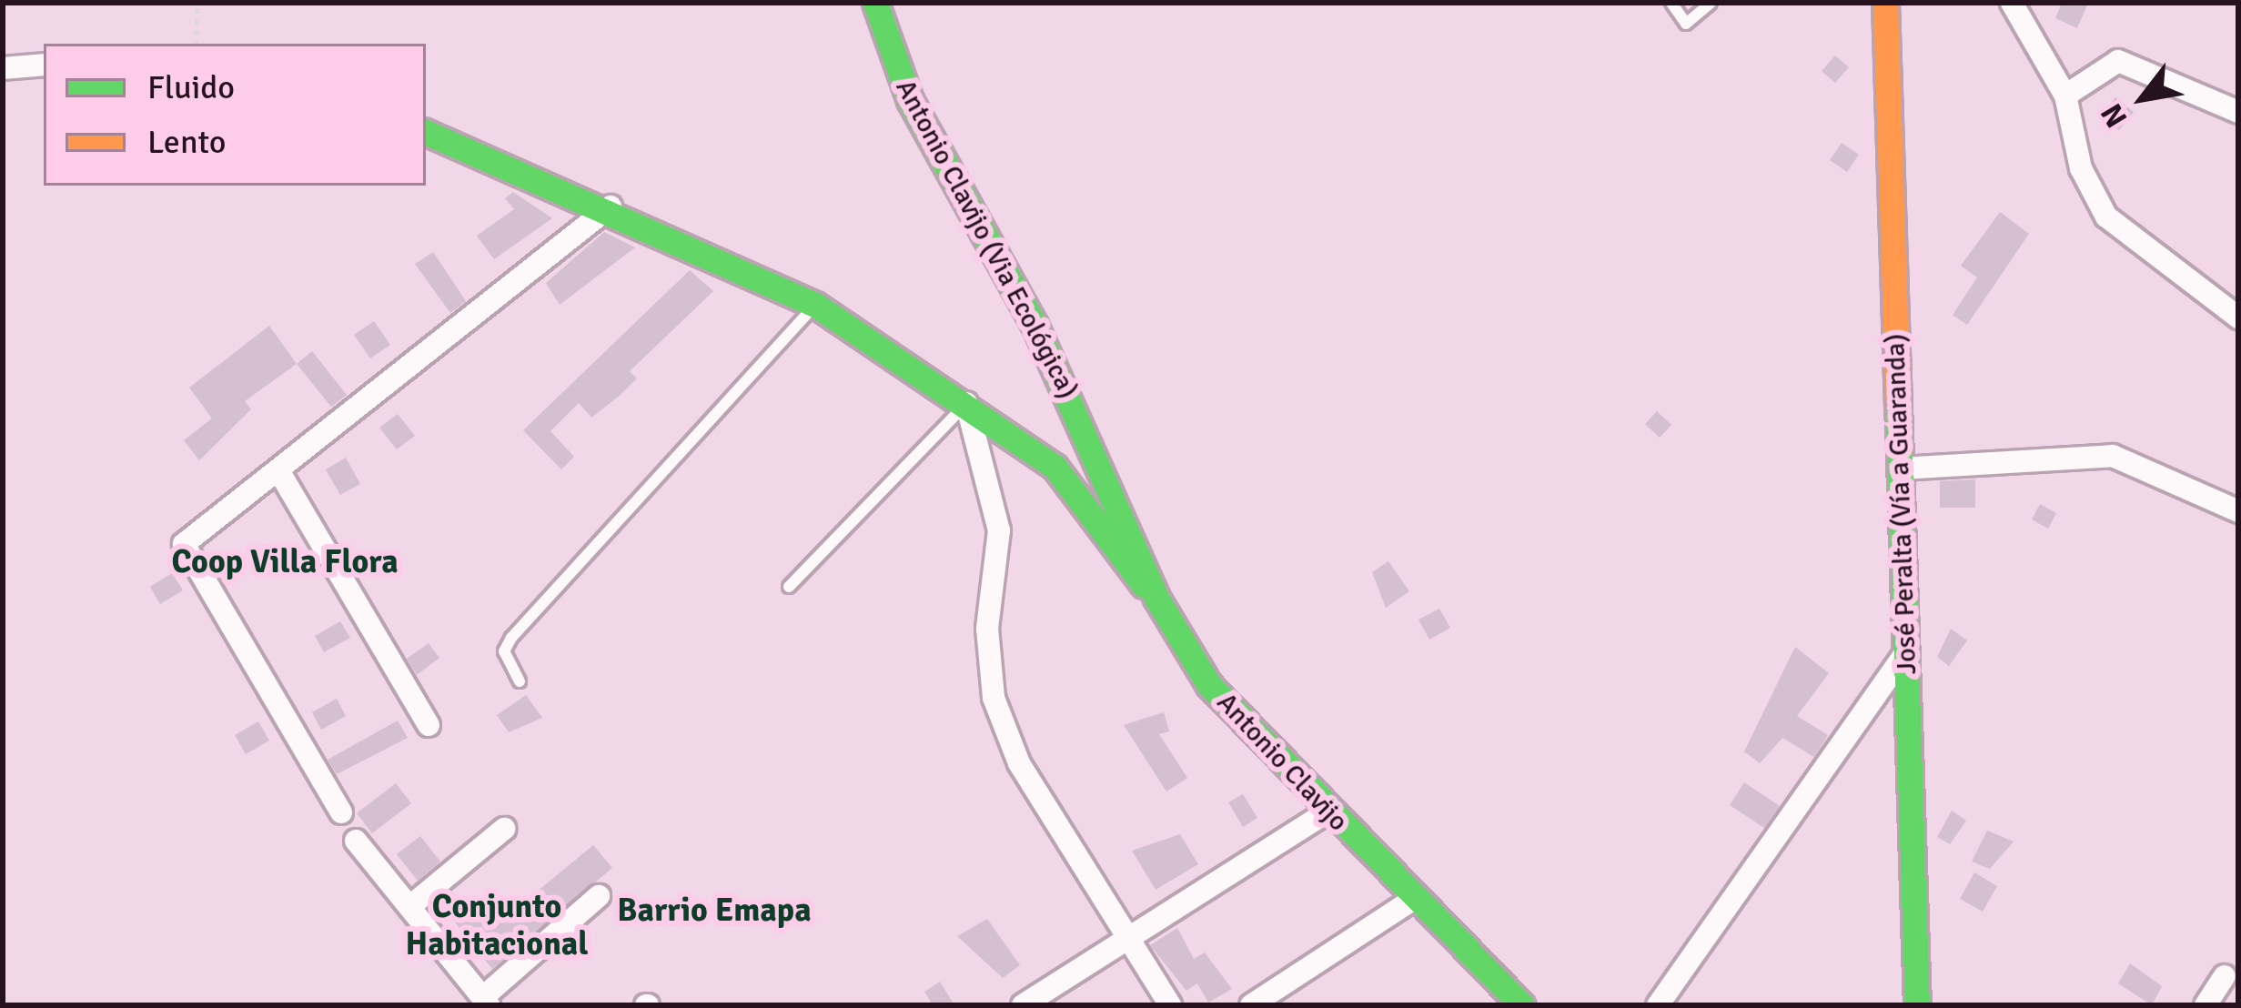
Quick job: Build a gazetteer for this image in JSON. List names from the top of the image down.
{
  "streets": {
    "main road": ["Antonio Clavijo (Via Ecológica)", "José Peralta (Vía a Guaranda)", "Antonio Clavijo"]
  },
  "crossings": [
    ["Antonio Clavijo (Via Ecológica)", "Antonio Clavijo"]
  ],
  "districts": ["Coop Villa Flora", "Conjunto Habitacional", "Barrio Emapa"],
  "legend": ["Fluido", "Lento"],
  "north": "bottom left"
}
